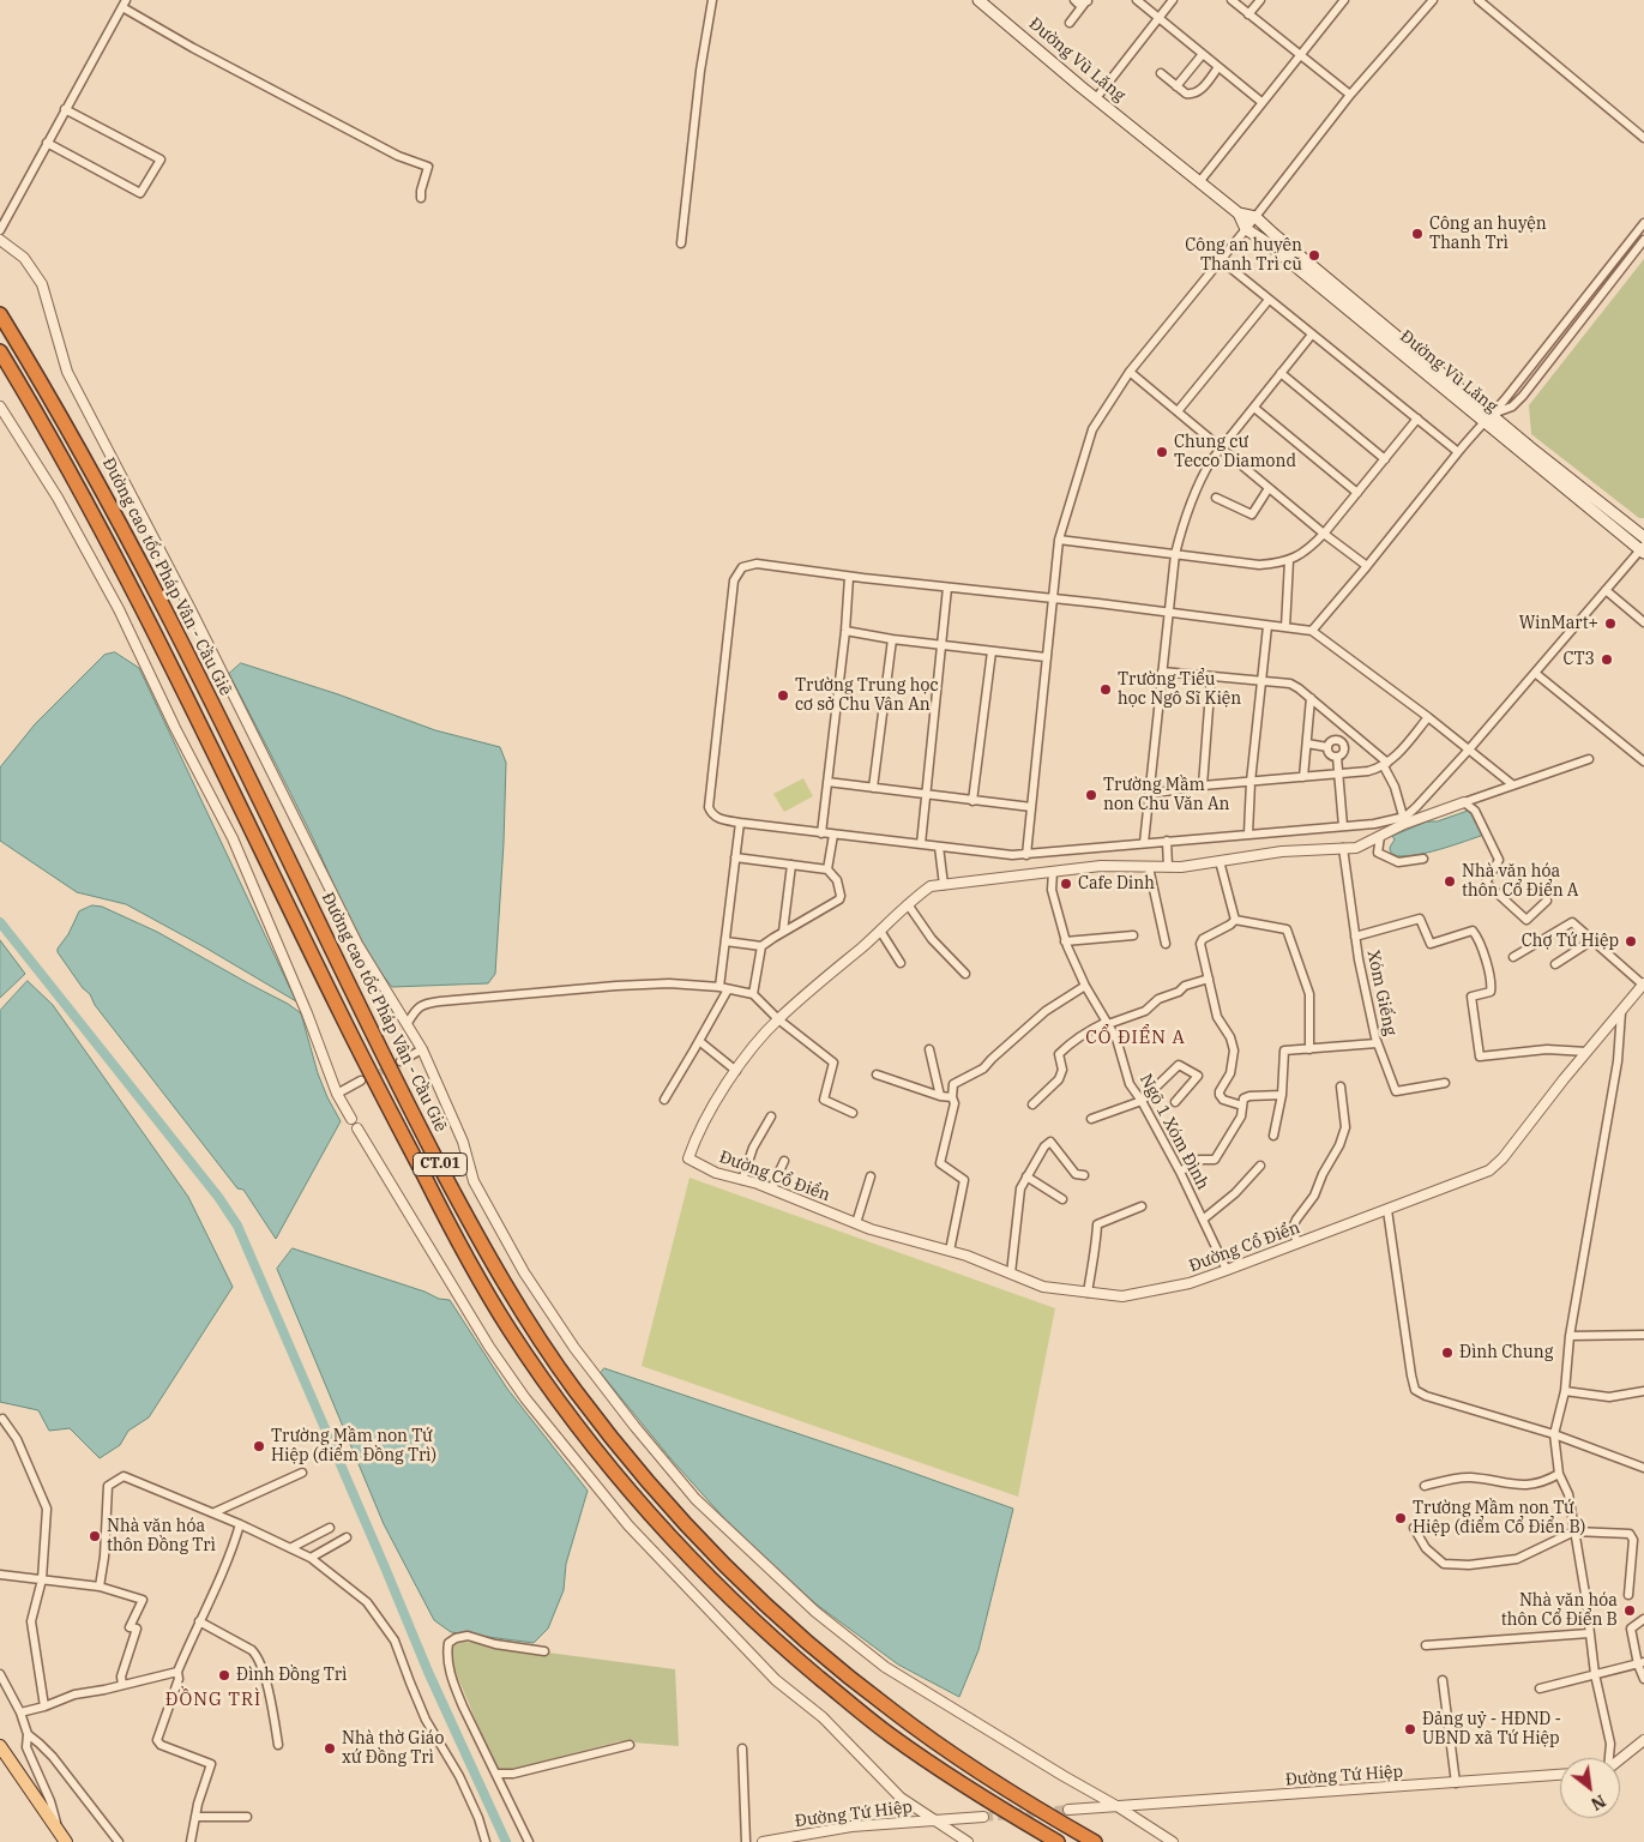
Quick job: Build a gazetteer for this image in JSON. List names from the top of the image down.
{
  "streets": {
    "highway": ["Đường cao tốc Pháp Vân - Cầu Giẽ", "CT.01"],
    "main road": ["Đường Vũ Lăng"],
    "street": [
      "Xóm Giếng",
      "Ngõ 1 Xóm Đình",
      "Đường Cổ Điển",
      "Đường Tứ Hiệp"
    ]
  },
  "crossings": [
    ["Xóm Giếng", "Đường Cổ Điển"],
    ["Ngõ 1 Xóm Đình", "Đường Cổ Điển"]
  ],
  "districts": ["CỔ ĐIỂN A", "ĐỒNG TRÌ"],
  "places": [
    "Công an huyện Thanh Trì",
    "Công an huyên Thanh Trì cũ",
    "Chung cư Tecco Diamond",
    "WinMart+",
    "CT3",
    "Trường Tiểu học Ngô Sĩ Kiện",
    "Trường Trung học cơ sở Chu Vân An",
    "Trường Mầm non Chu Văn An",
    "Nhà văn hóa thôn Cổ Điển A",
    "Cafe Dinh",
    "Chợ Tứ Hiệp",
    "Đình Chung",
    "Trường Mầm non Tứ Hiệp (điểm Đồng Trì)",
    "Trường Mầm non Tứ Hiệp (điểm Cổ Điển B)",
    "Nhà văn hóa thôn Đồng Trì",
    "Nhà văn hóa thôn Cổ Điển B",
    "Đình Đồng Trì",
    "Đảng uỷ - HĐND - UBND xã Tứ Hiệp",
    "Nhà thờ Giáo xứ Đồng Trì"
  ],
  "north": "bottom right"
}
